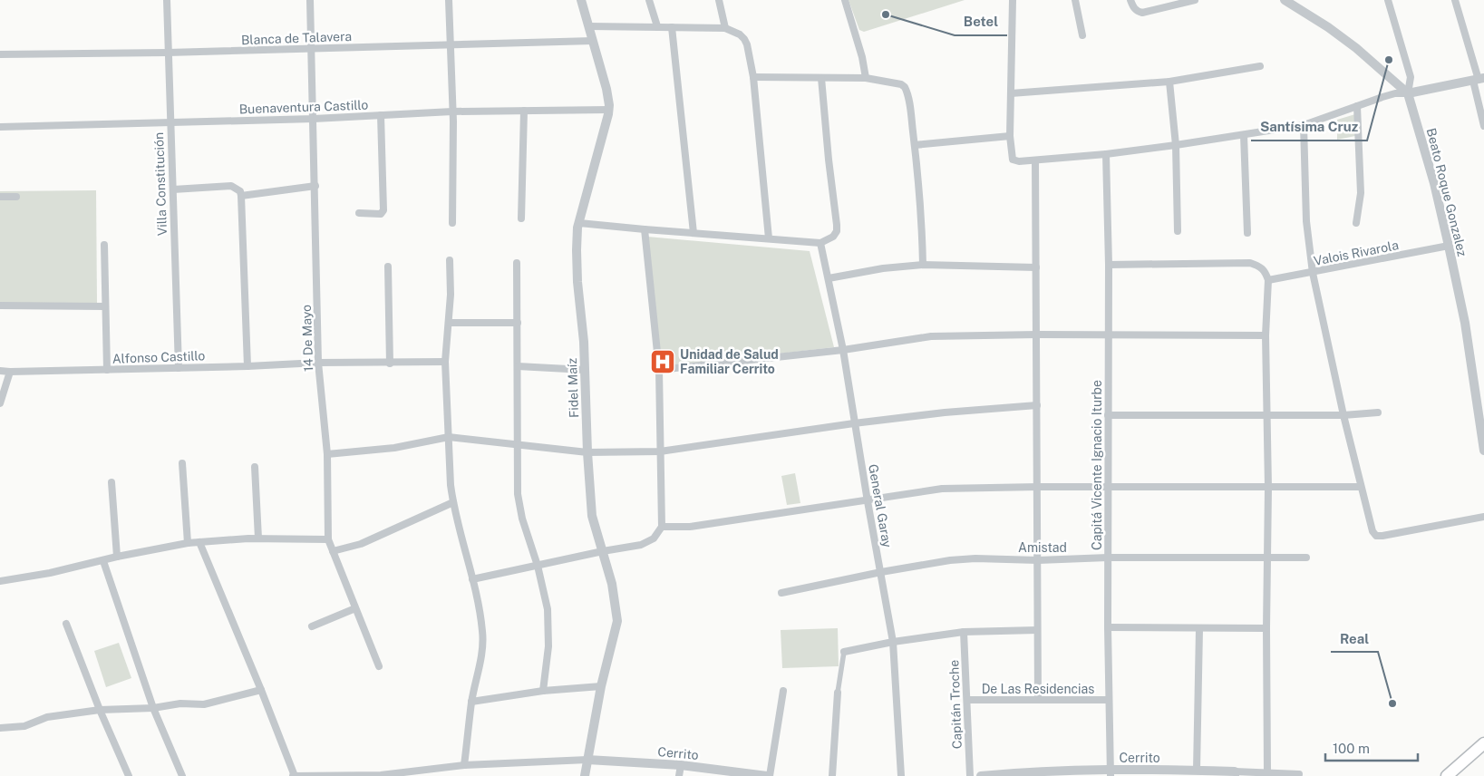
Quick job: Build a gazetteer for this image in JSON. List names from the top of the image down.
{
  "streets": {
    "street": [
      "Blanca de Talavera",
      "Buenaventura Castillo",
      "Villa Constitución",
      "Beato Roque Gonzalez",
      "Valois Rivarola",
      "14 De Mayo",
      "Alfonso Castillo",
      "Fidel Maíz",
      "Capitá Vicente Ignacio Iturbe",
      "General Garay",
      "Amistad",
      "De Las Residencias",
      "Capitán Troche",
      "Cerrito"
    ]
  },
  "crossings": [
    ["Blanca de Talavera", "Villa Constitución"],
    ["Blanca de Talavera", "14 De Mayo"],
    ["Blanca de Talavera", "Fidel Maíz"],
    ["Buenaventura Castillo", "Villa Constitución"],
    ["Buenaventura Castillo", "14 De Mayo"],
    ["Buenaventura Castillo", "Fidel Maíz"],
    ["Villa Constitución", "Alfonso Castillo"],
    ["Beato Roque Gonzalez", "Valois Rivarola"],
    ["14 De Mayo", "Alfonso Castillo"],
    ["Fidel Maíz", "Cerrito"],
    ["Capitá Vicente Ignacio Iturbe", "Amistad"],
    ["Capitá Vicente Ignacio Iturbe", "De Las Residencias"],
    ["Capitá Vicente Ignacio Iturbe", "Cerrito"],
    ["General Garay", "Amistad"],
    ["De Las Residencias", "Capitán Troche"]
  ],
  "places": {
    "other": ["Betel", "Santísima Cruz", "Real"],
    "hospital": ["Unidad de Salud Familiar Cerrito"]
  },
  "scale_bar": "100 m"
}
